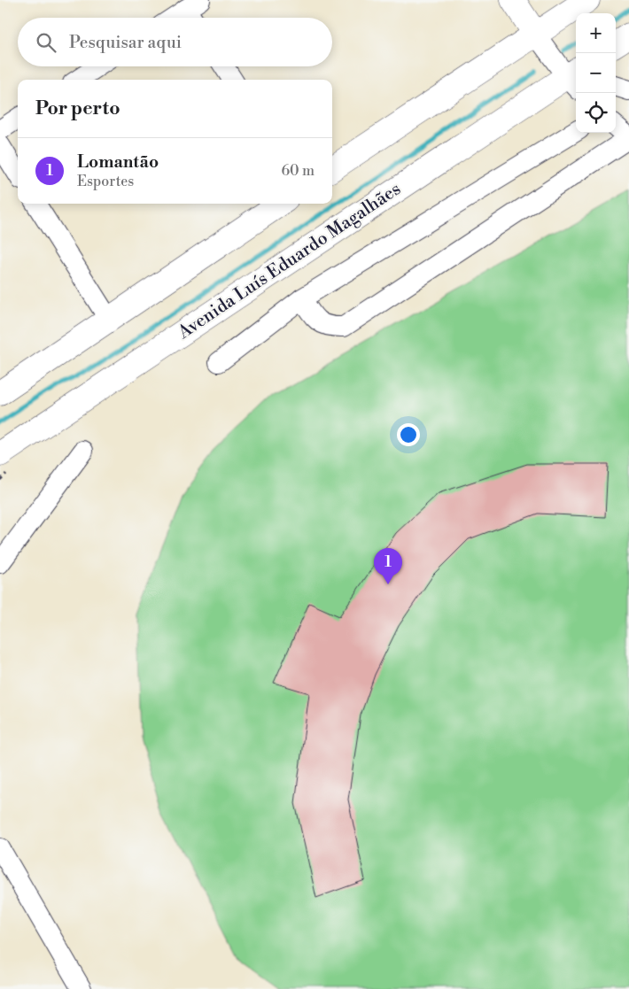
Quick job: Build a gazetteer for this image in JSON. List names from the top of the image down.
{
  "streets": {
    "main road": ["Avenida Luís Eduardo Magalhães"]
  },
  "page": {
    "map_buttons": ["+", "−"],
    "search": "Pesquisar aqui",
    "heading": "Por perto",
    "list": [
      {
        "mark": "1",
        "name": "Lomantão",
        "note": "Esportes",
        "value": "60 m"
      }
    ],
    "pins": "1"
  }
}
